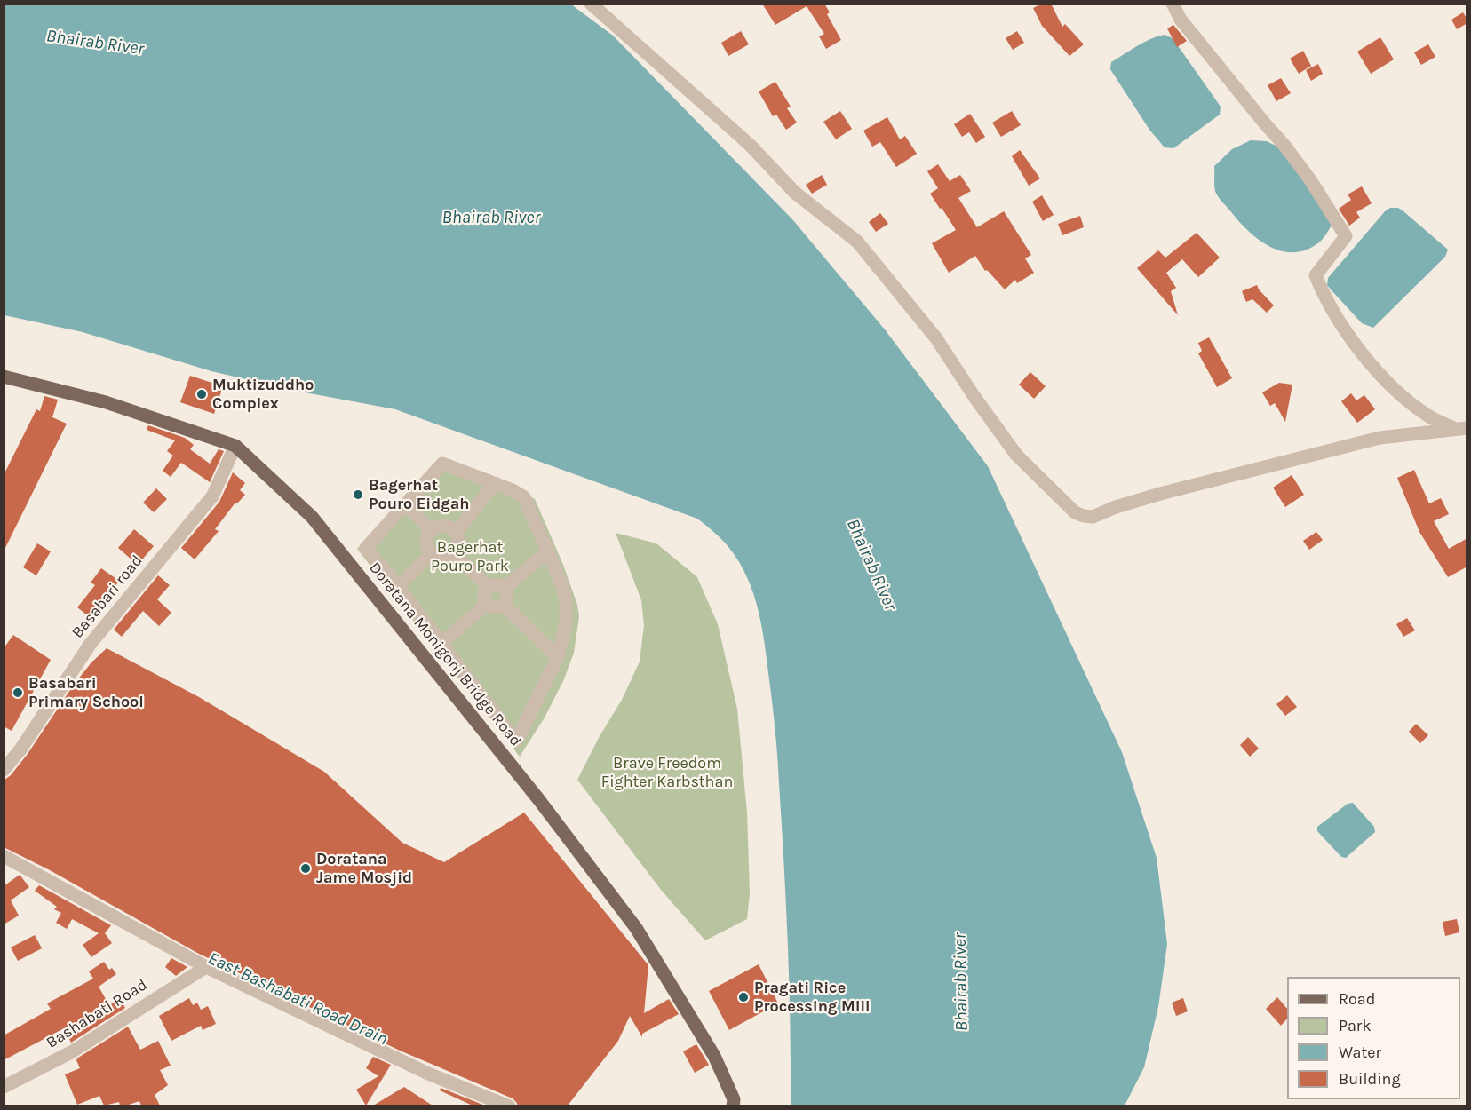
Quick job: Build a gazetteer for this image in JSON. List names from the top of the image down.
{
  "streets": {
    "main road": ["Doratana Monigonj Bridge Road"],
    "street": ["Basabari road", "Bashabati Road"]
  },
  "crossings": [
    ["Basabari road", "Doratana Monigonj Bridge Road"]
  ],
  "water": ["Bhairab River", "East Bashabati Road Drain"],
  "parks": ["Bagerhat Pouro Park", "Brave Freedom Fighter Karbsthan"],
  "places": [
    "Muktizuddho Complex",
    "Bagerhat Pouro Eidgah",
    "Basabari Primary School",
    "Doratana Jame Mosjid",
    "Pragati Rice Processing Mill"
  ],
  "legend": [
    "Road",
    "Park",
    "Water",
    "Building"
  ]
}
